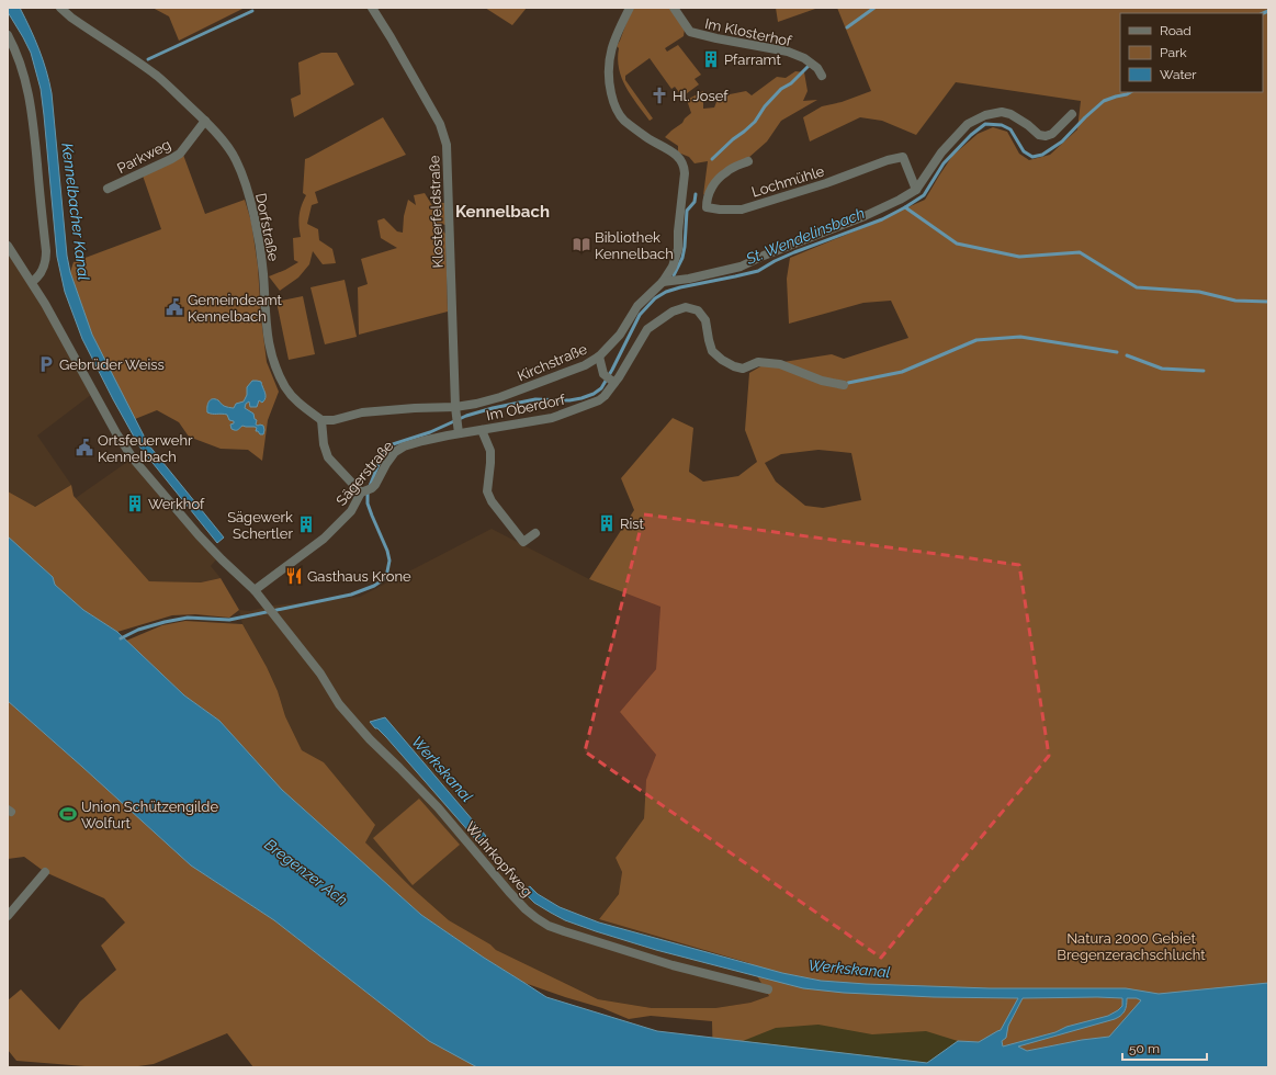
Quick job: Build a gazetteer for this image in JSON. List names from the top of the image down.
{
  "streets": {
    "street": [
      "Im Klosterhof",
      "Parkweg",
      "Lochmühle",
      "Klosterfeldstraße",
      "Dorfstraße",
      "Kirchstraße",
      "Im Oberdorf",
      "Sägerstraße",
      "Wuhrkopfweg"
    ]
  },
  "crossings": [
    ["Parkweg", "Dorfstraße"],
    ["Klosterfeldstraße", "Kirchstraße"],
    ["Klosterfeldstraße", "Im Oberdorf"],
    ["Klosterfeldstraße", "Sägerstraße"],
    ["Dorfstraße", "Kirchstraße"],
    ["Im Oberdorf", "Sägerstraße"],
    ["Sägerstraße", "Wuhrkopfweg"]
  ],
  "districts": ["Kennelbach"],
  "water": [
    "Kennelbacher Kanal",
    "St. Wendelinsbach",
    "Werkskanal",
    "Bregenzer Ach"
  ],
  "parks": ["Natura 2000 Gebiet Bregenzerachschlucht"],
  "places": {
    "building": [
      "Pfarramt",
      "Werkhof",
      "Rist",
      "Sägewerk Schertler"
    ],
    "church": ["Hl. Josef"],
    "library": ["Bibliothek Kennelbach"],
    "public building": ["Gemeindeamt Kennelbach", "Ortsfeuerwehr Kennelbach"],
    "parking": ["Gebrüder Weiss"],
    "restaurant": ["Gasthaus Krone"],
    "sports": ["Union Schützengilde Wolfurt"]
  },
  "legend": ["Road", "Park", "Water"],
  "scale_bar": "50 m"
}
